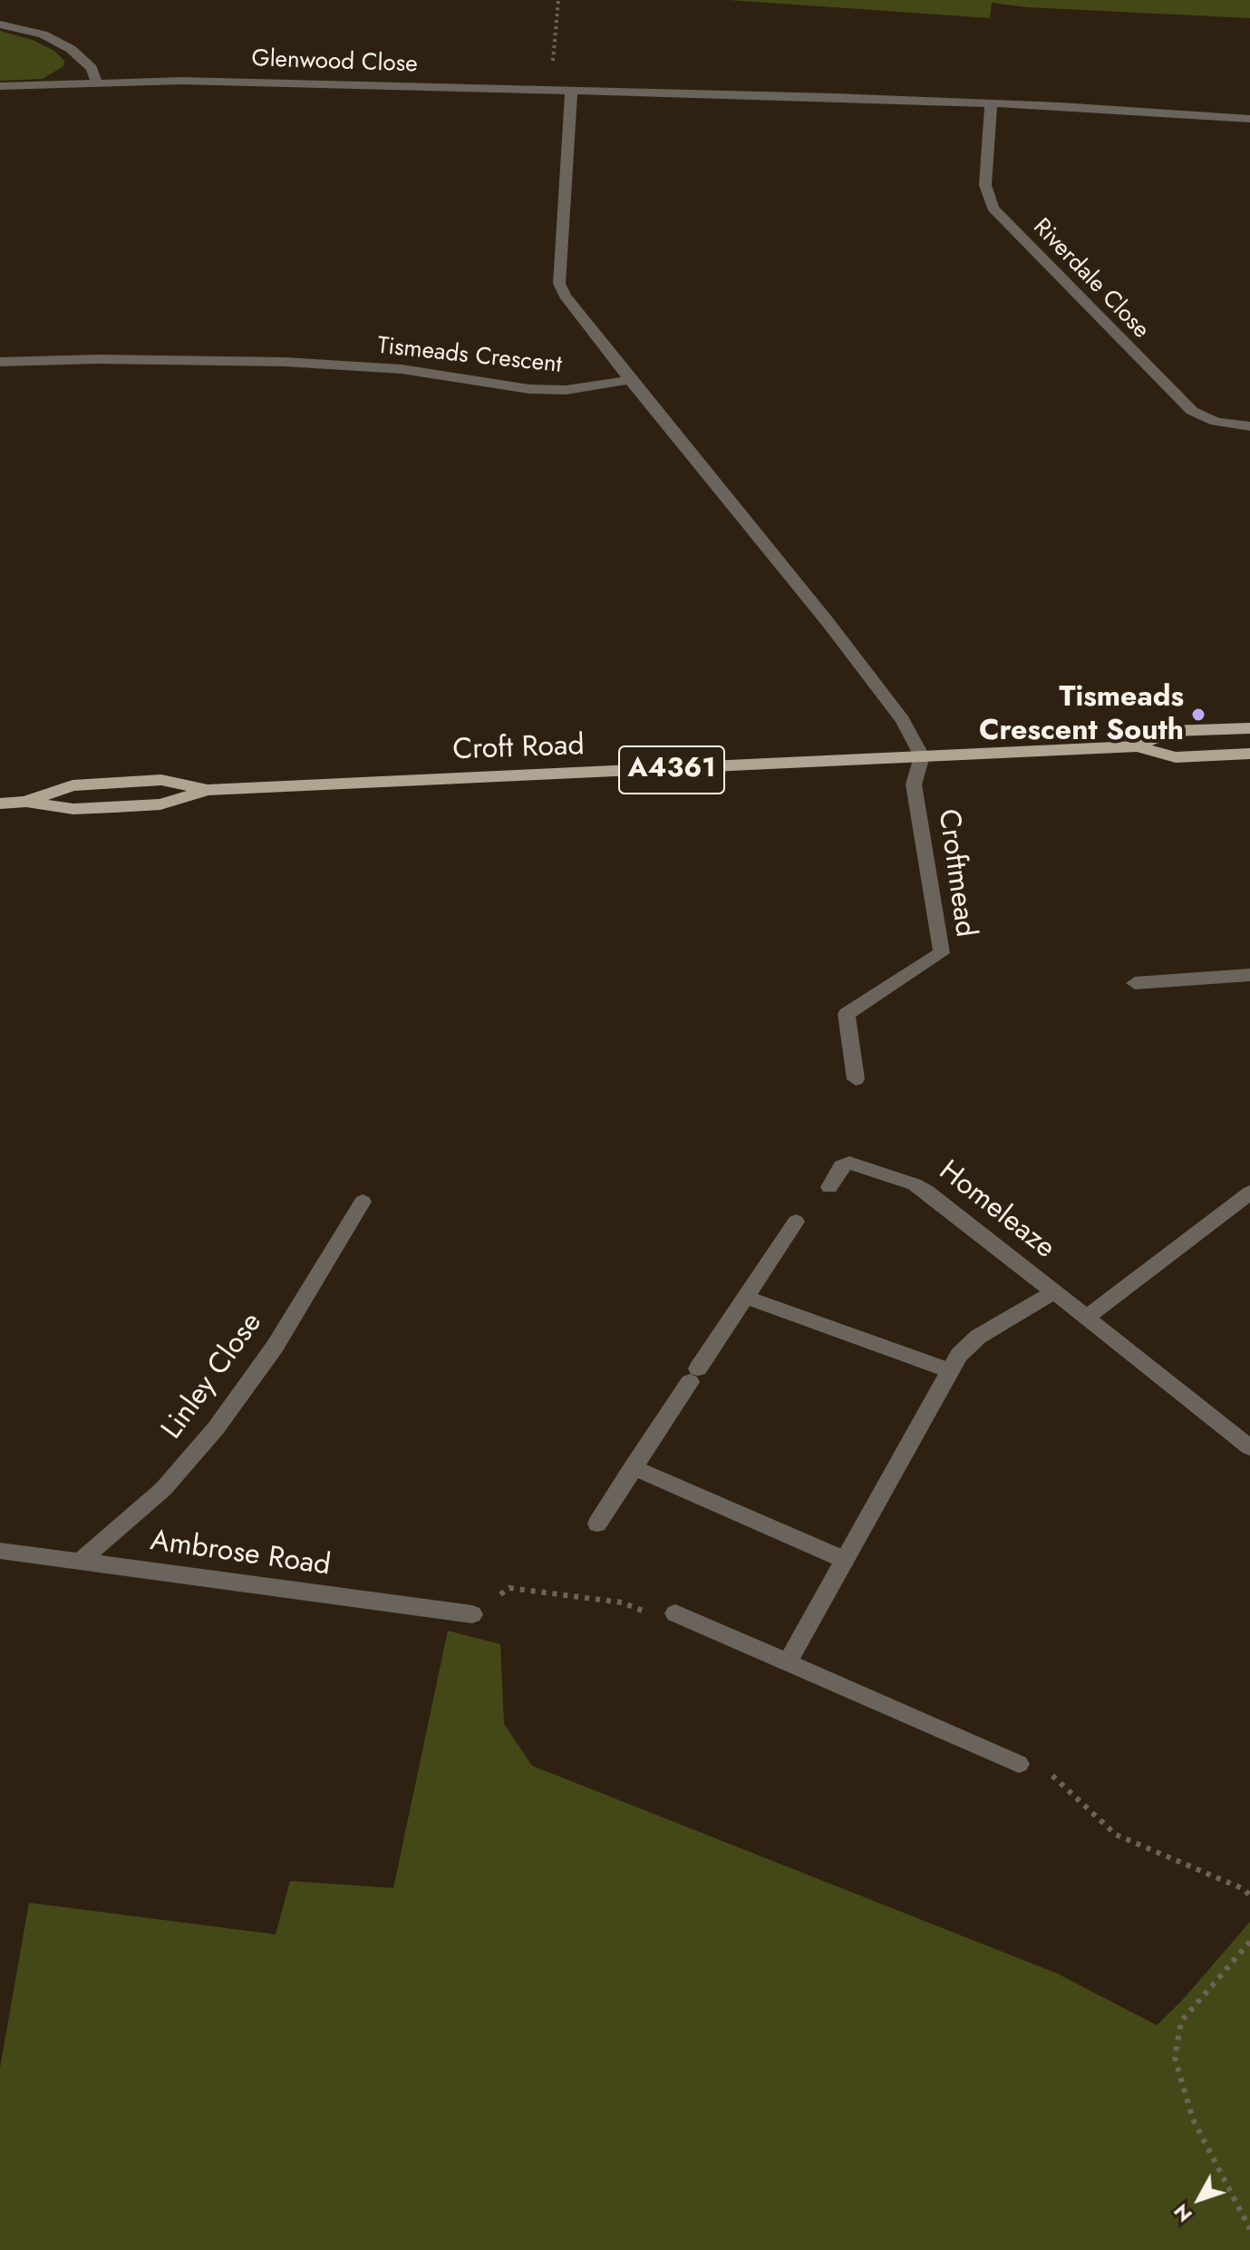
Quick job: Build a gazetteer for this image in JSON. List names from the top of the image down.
{
  "streets": {
    "main road": ["Croft Road", "A4361"],
    "street": [
      "Glenwood Close",
      "Riverdale Close",
      "Tismeads Crescent",
      "Croftmead",
      "Homeleaze",
      "Linley Close",
      "Ambrose Road"
    ]
  },
  "crossings": [
    ["Glenwood Close", "Riverdale Close"],
    ["Croft Road", "Croftmead"],
    ["Linley Close", "Ambrose Road"]
  ],
  "places": ["Tismeads Crescent South"],
  "north": "bottom left"
}
